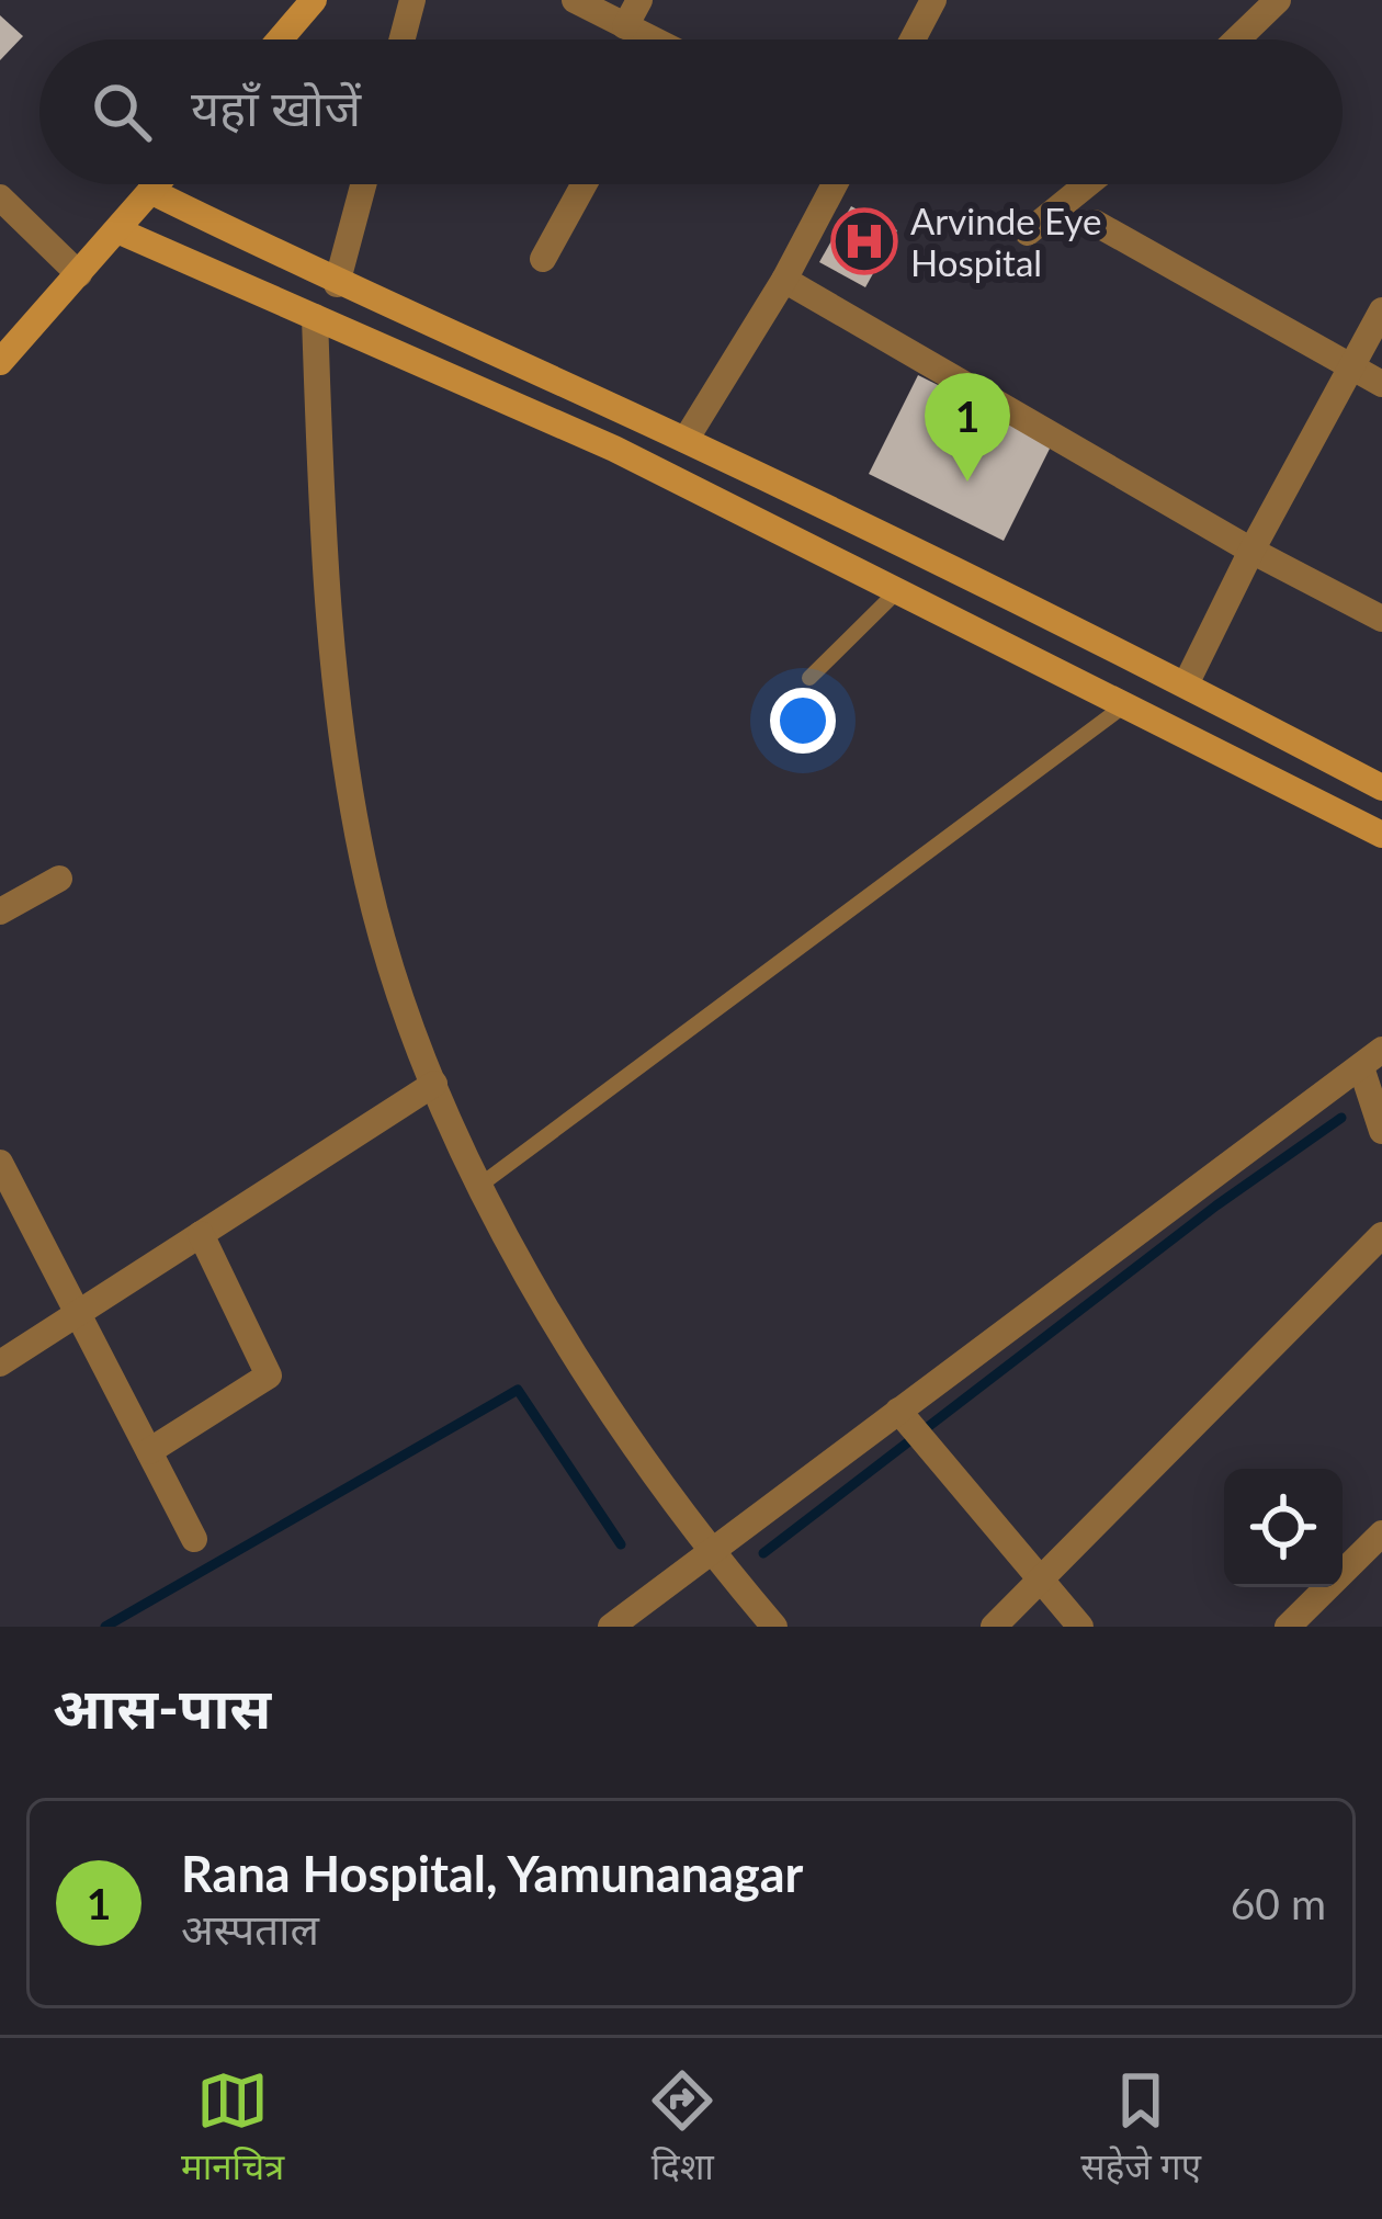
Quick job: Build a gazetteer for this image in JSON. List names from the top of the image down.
{
  "places": {
    "hospital": ["Arvinde Eye Hospital"]
  },
  "page": {
    "search": "यहाँ खोजें",
    "pins": "1",
    "heading": "आस-पास",
    "list": [
      {
        "mark": "1",
        "name": "Rana Hospital, Yamunanagar",
        "note": "अस्पताल",
        "value": "60 m"
      }
    ],
    "nav": ["मानचित्र", "दिशा", "सहेजे गए"]
  }
}
